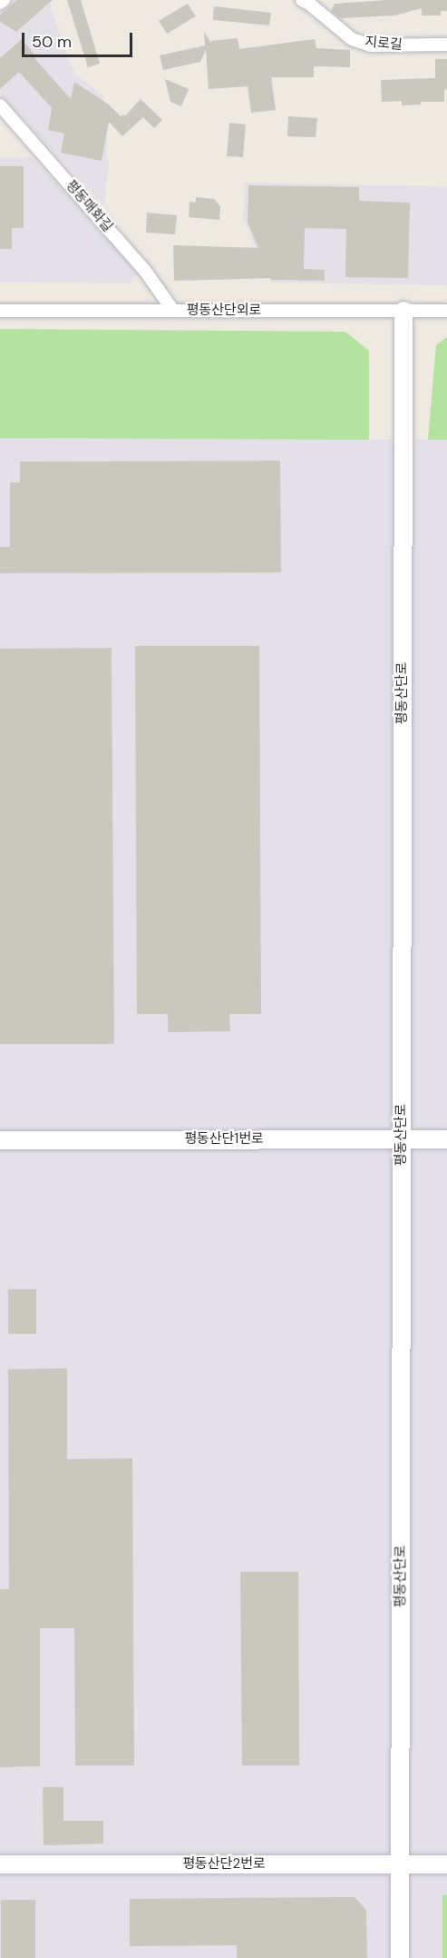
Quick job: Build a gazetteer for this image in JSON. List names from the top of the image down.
{
  "streets": {
    "street": [
      "지로길",
      "평동매화길",
      "평동산단외로",
      "평동산단로",
      "평동산단1번로",
      "평동산단2번로"
    ]
  },
  "crossings": [
    ["평동매화길", "평동산단외로"],
    ["평동산단외로", "평동산단로"],
    ["평동산단로", "평동산단1번로"],
    ["평동산단로", "평동산단2번로"]
  ],
  "scale_bar": "50 m"
}
